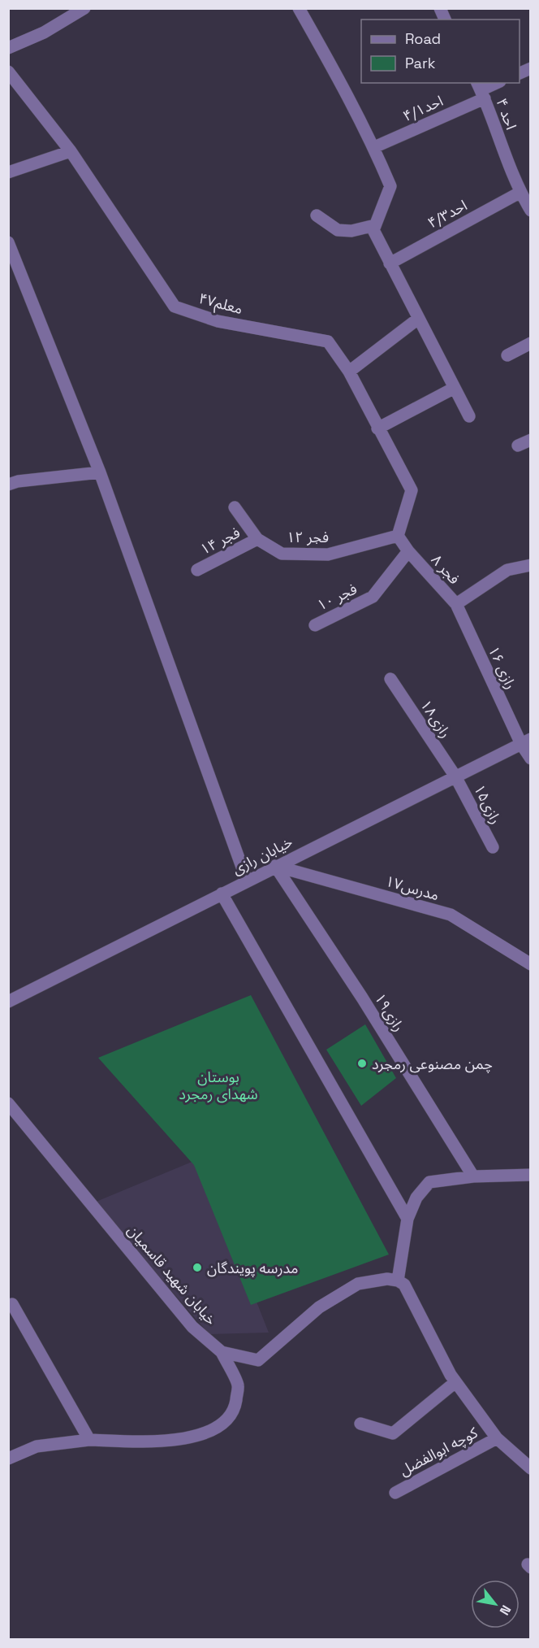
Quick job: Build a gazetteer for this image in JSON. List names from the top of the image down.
{
  "streets": {
    "street": [
      "احد۴/۱",
      "احد ۴",
      "احد۴/۳",
      "معلم۴۷",
      "فجر ۱۲",
      "فجر ۱۴",
      "فجر ۸",
      "فجر ۱۰",
      "رازی ۱۶",
      "رازی۱۸",
      "رازی۱۵",
      "خیابان رازی",
      "مدرس۱۷",
      "رازی۱۹",
      "خیابان شهید قاسمیان",
      "کوچه ابوالفضل"
    ]
  },
  "crossings": [
    ["احد۴/۱", "احد ۴"],
    ["احد ۴", "احد۴/۳"],
    ["معلم۴۷", "فجر ۱۲"],
    ["معلم۴۷", "فجر ۸"],
    ["فجر ۱۲", "فجر ۱۴"],
    ["فجر ۱۲", "فجر ۸"],
    ["فجر ۸", "فجر ۱۰"],
    ["فجر ۸", "رازی ۱۶"],
    ["رازی ۱۶", "خیابان رازی"],
    ["رازی۱۸", "رازی۱۵"],
    ["رازی۱۸", "خیابان رازی"],
    ["رازی۱۵", "خیابان رازی"],
    ["خیابان رازی", "مدرس۱۷"],
    ["خیابان رازی", "رازی۱۹"],
    ["مدرس۱۷", "رازی۱۹"]
  ],
  "parks": ["بوستان شهدای رمجرد"],
  "places": ["چمن مصنوعی رمجرد", "مدرسه پویندگان"],
  "legend": ["Road", "Park"],
  "north": "bottom right"
}
